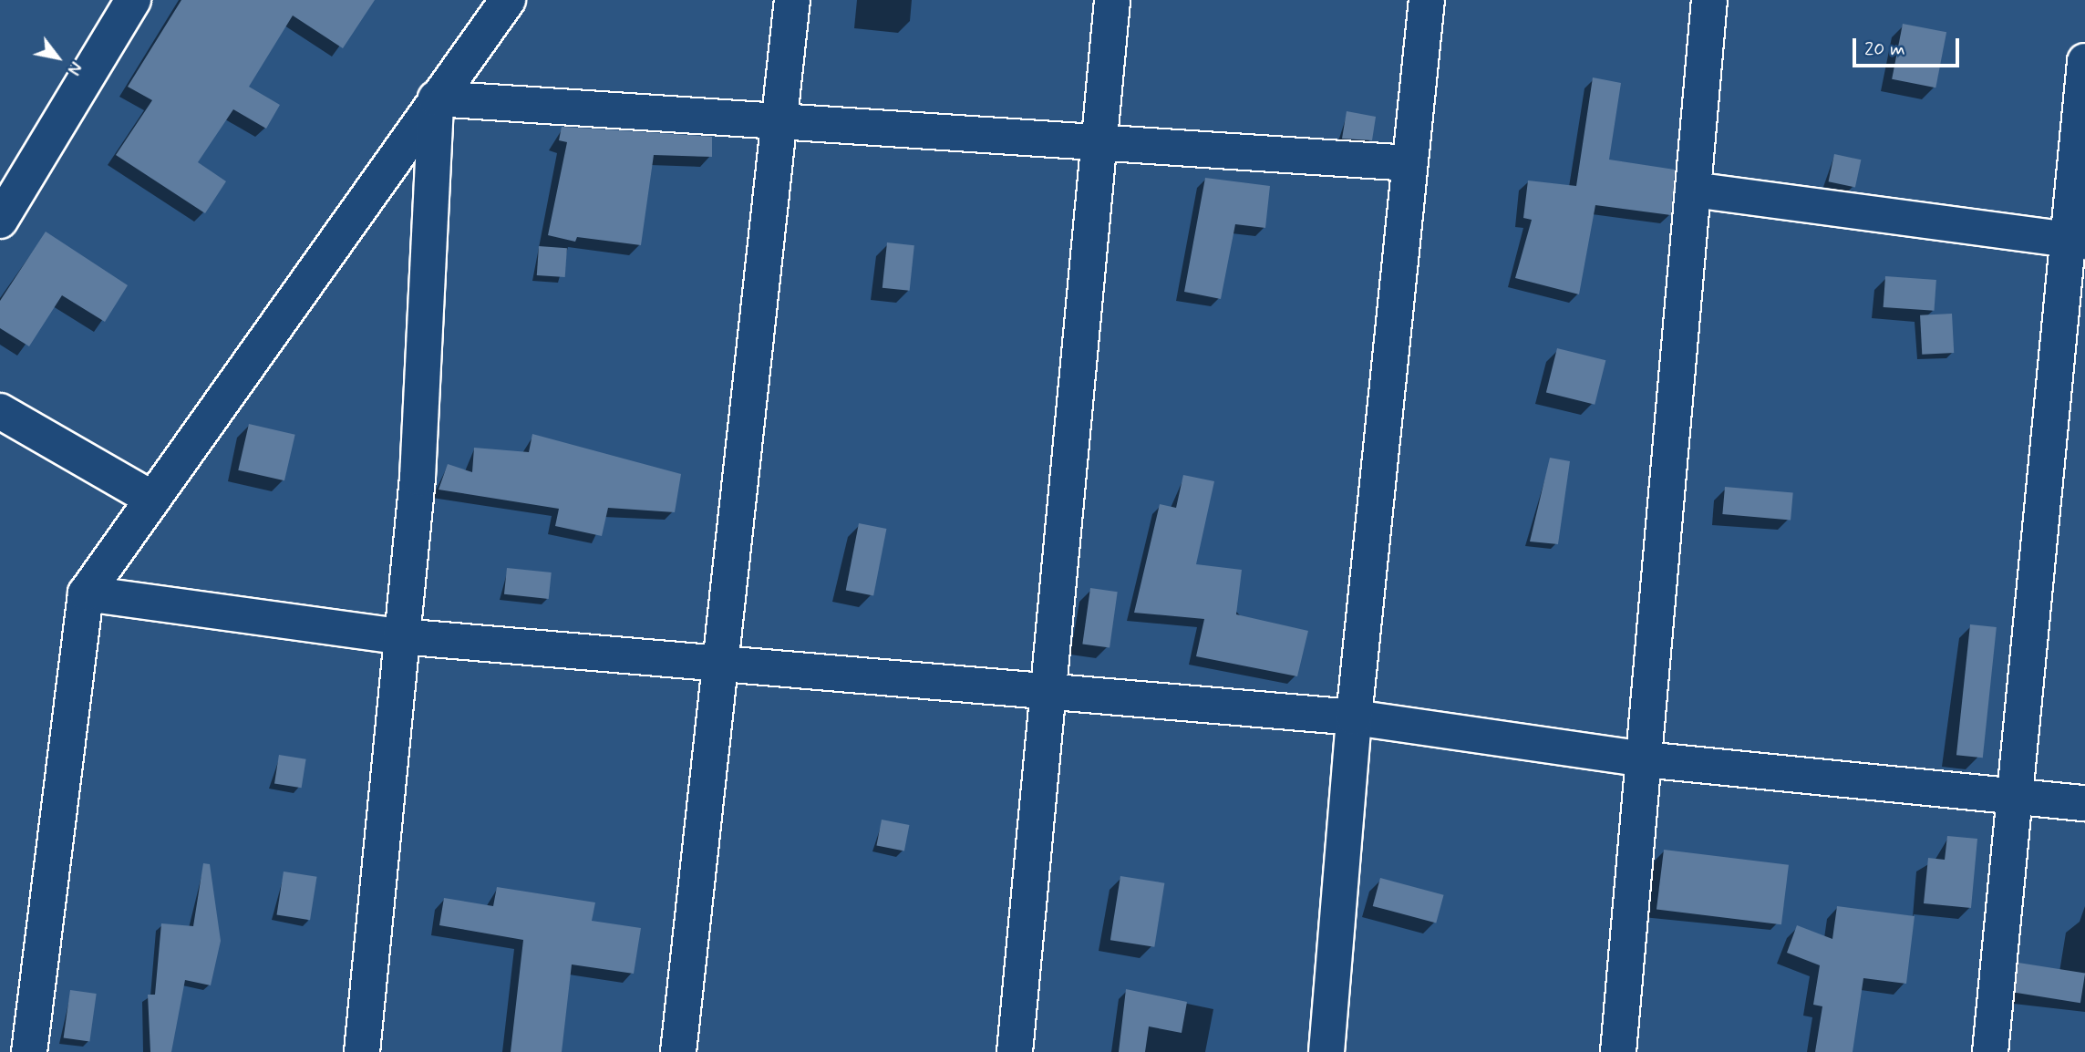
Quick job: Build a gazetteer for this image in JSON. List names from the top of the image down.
{
  "scale_bar": "20 m",
  "north": "bottom right"
}
